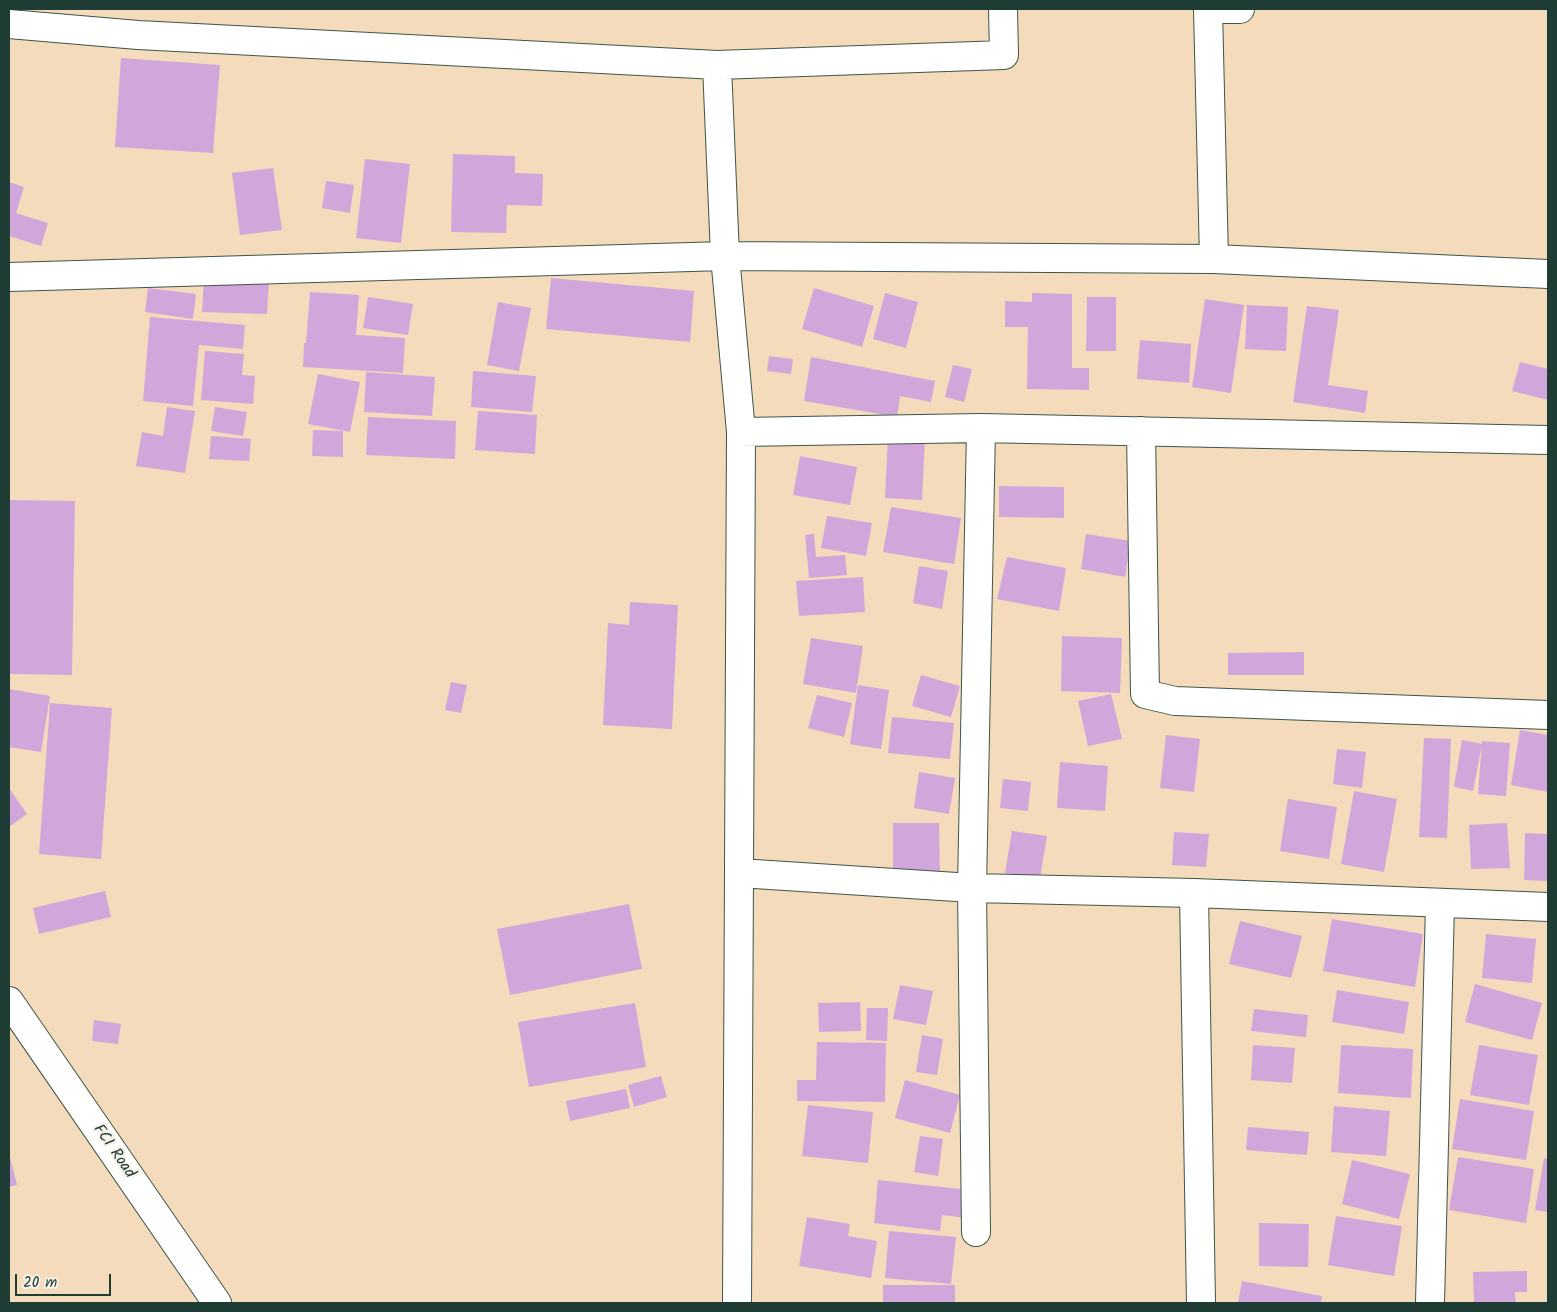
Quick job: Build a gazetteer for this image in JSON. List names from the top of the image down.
{
  "streets": {
    "street": ["FCI Road"]
  },
  "scale_bar": "20 m"
}
